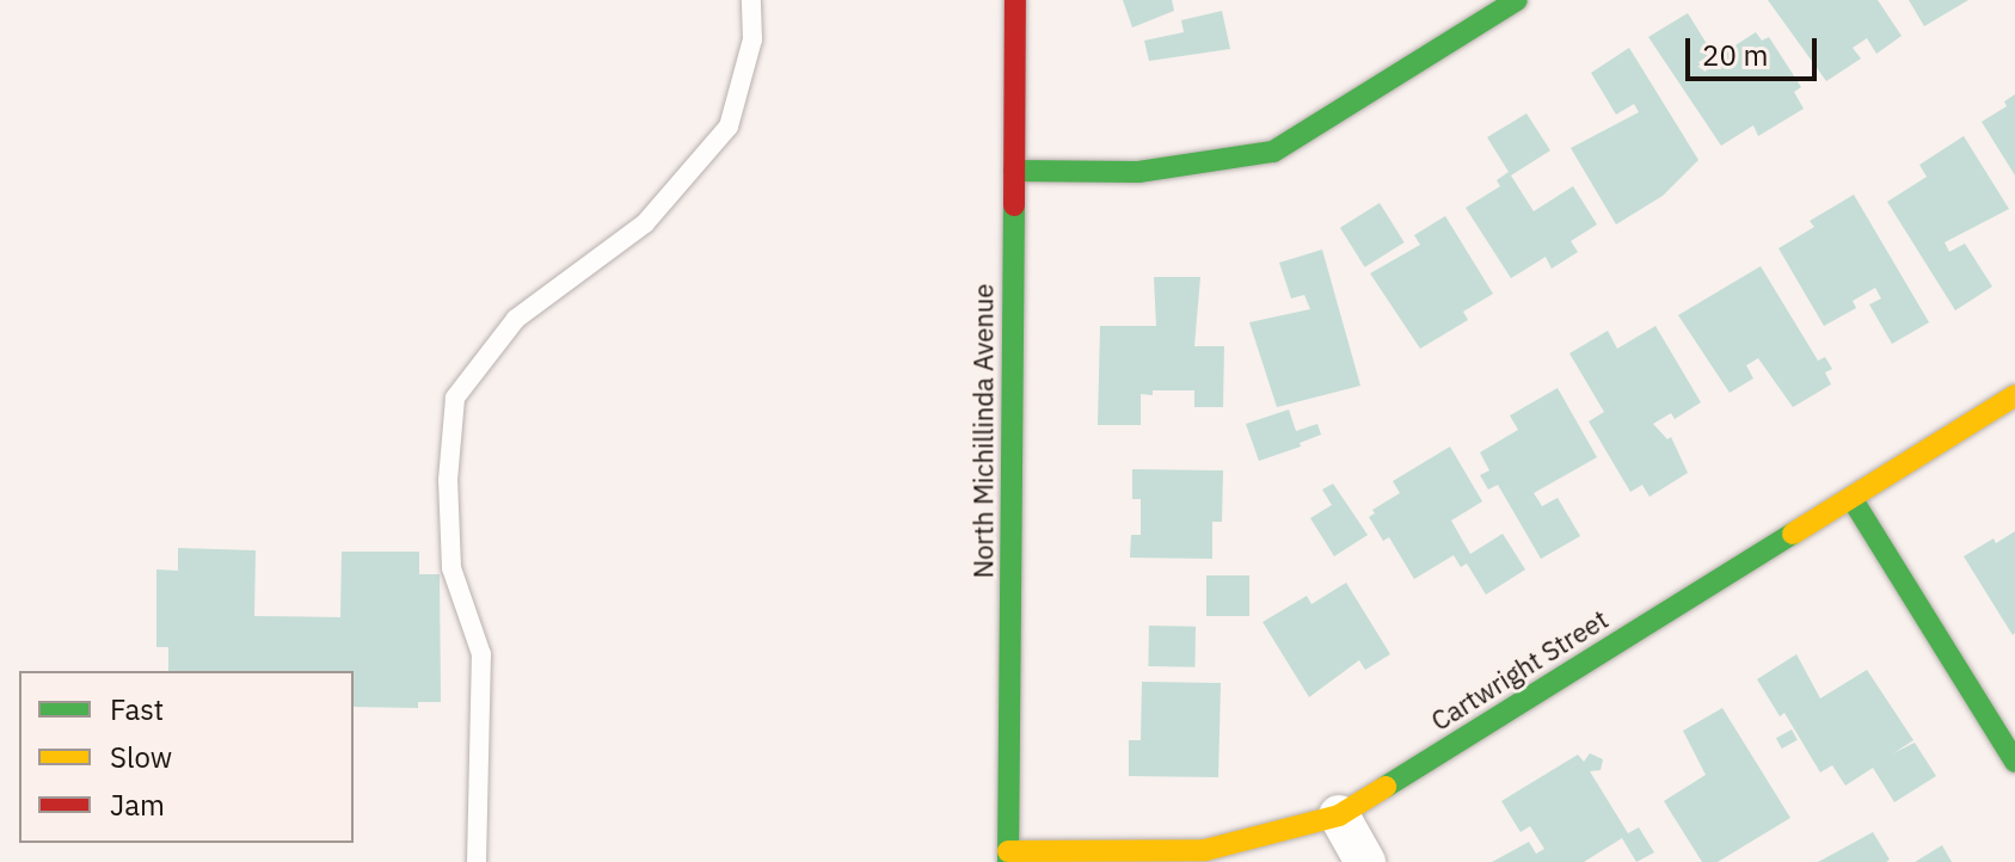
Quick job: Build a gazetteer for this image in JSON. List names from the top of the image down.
{
  "streets": {
    "street": ["North Michillinda Avenue", "Cartwright Street"]
  },
  "crossings": [
    ["North Michillinda Avenue", "Cartwright Street"]
  ],
  "legend": ["Fast", "Slow", "Jam"],
  "scale_bar": "20 m"
}
